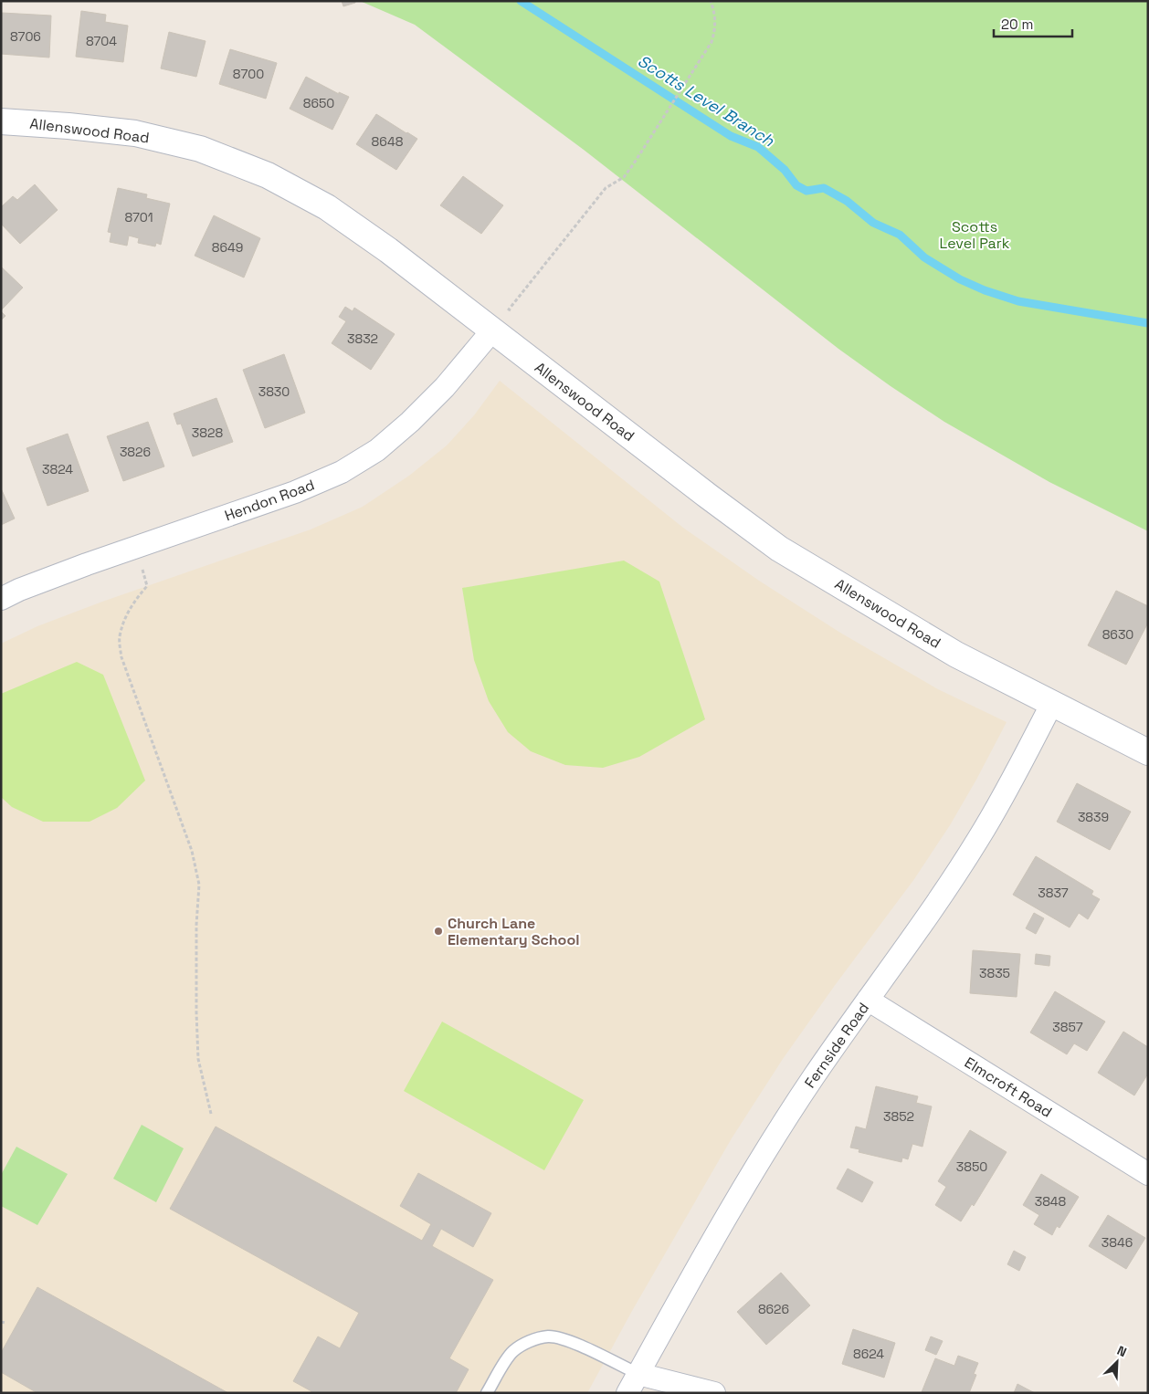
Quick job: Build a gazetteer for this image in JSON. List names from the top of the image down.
{
  "streets": {
    "street": [
      "Allenswood Road",
      "Hendon Road",
      "Fernside Road",
      "Elmcroft Road"
    ]
  },
  "crossings": [
    ["Allenswood Road", "Hendon Road"],
    ["Allenswood Road", "Fernside Road"],
    ["Fernside Road", "Elmcroft Road"]
  ],
  "water": ["Scotts Level Branch"],
  "parks": ["Scotts Level Park"],
  "places": ["Church Lane Elementary School"],
  "house_numbers": [
    "8706",
    "8704",
    "8700",
    "8650",
    "8648",
    "8701",
    "8649",
    "3832",
    "3830",
    "3828",
    "3826",
    "3824",
    "8630",
    "3839",
    "3837",
    "3835",
    "3857",
    "3852",
    "3850",
    "3848",
    "3846",
    "8626",
    "8624"
  ],
  "scale_bar": "20 m",
  "north": "top right"
}
